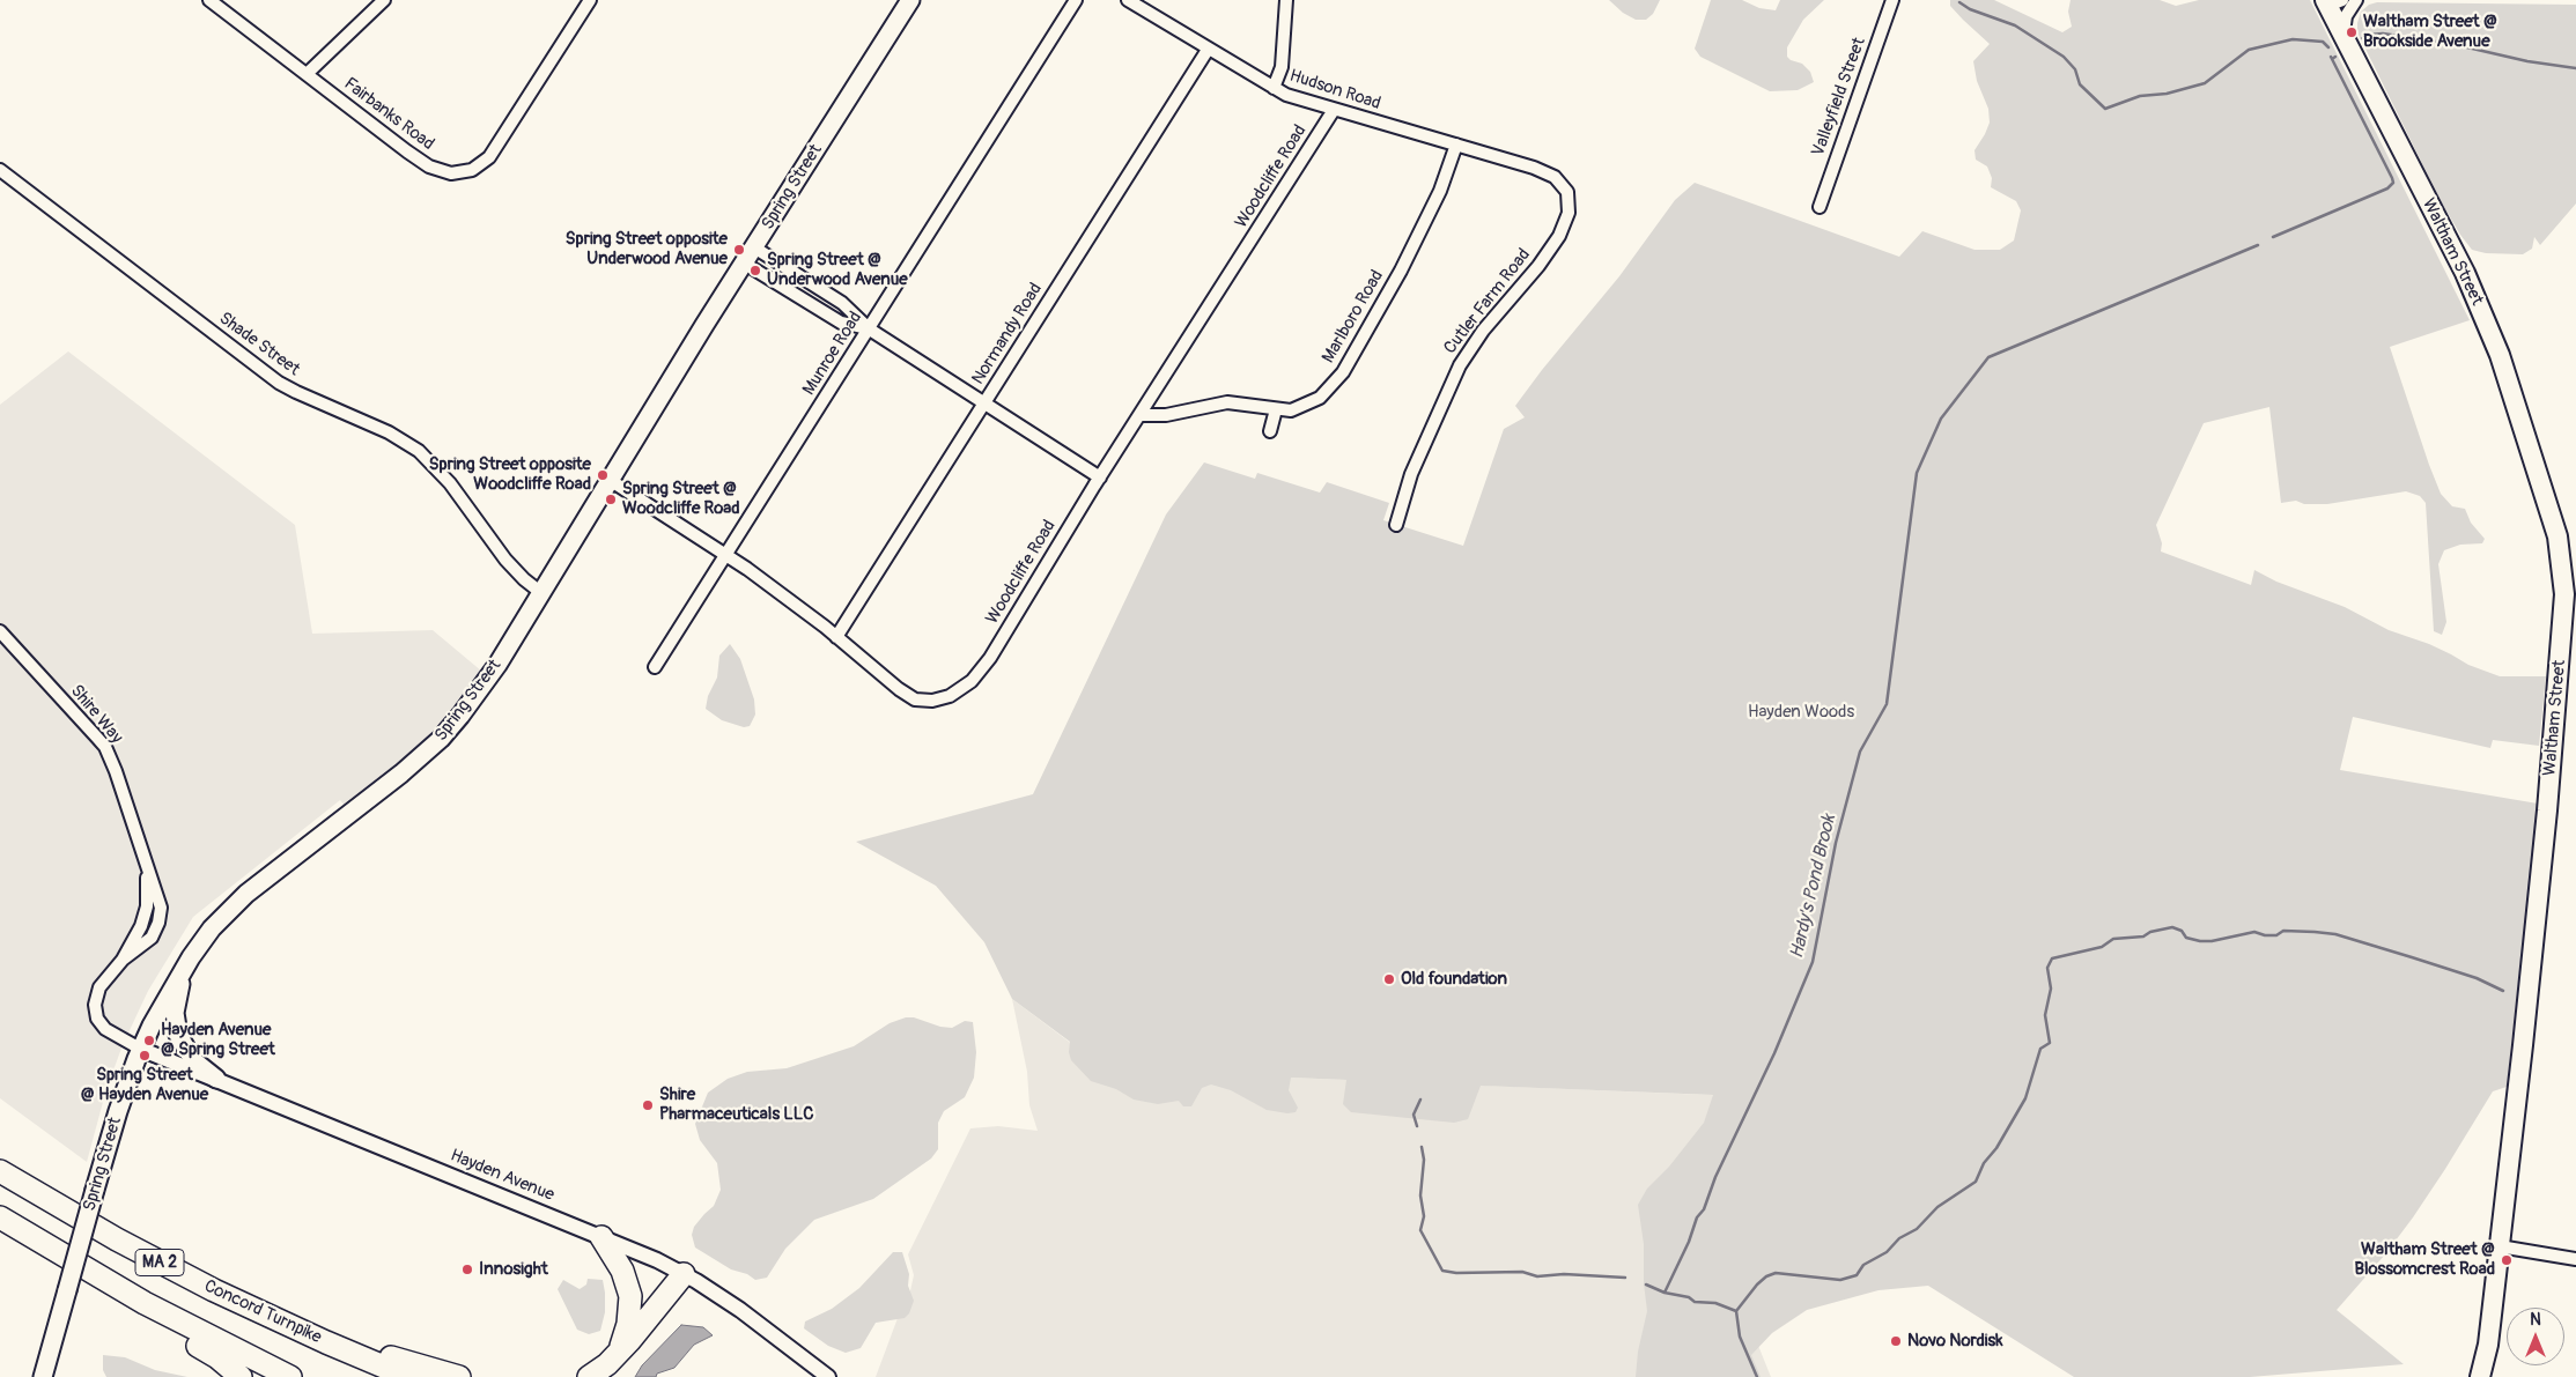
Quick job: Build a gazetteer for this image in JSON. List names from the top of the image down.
{
  "streets": {
    "highway": ["MA 2", "Concord Turnpike"],
    "main road": ["Spring Street", "Waltham Street"],
    "street": [
      "Hudson Road",
      "Valleyfield Street",
      "Fairbanks Road",
      "Woodcliffe Road",
      "Cutler Farm Road",
      "Marlboro Road",
      "Normandy Road",
      "Shade Street",
      "Munroe Road",
      "Shire Way",
      "Hayden Avenue"
    ]
  },
  "crossings": [
    ["Hudson Road", "Woodcliffe Road"],
    ["Hudson Road", "Cutler Farm Road"],
    ["Hudson Road", "Marlboro Road"],
    ["Hudson Road", "Normandy Road"],
    ["Woodcliffe Road", "Spring Street"],
    ["Woodcliffe Road", "Marlboro Road"],
    ["Woodcliffe Road", "Normandy Road"],
    ["Woodcliffe Road", "Munroe Road"],
    ["Spring Street", "Shade Street"],
    ["Spring Street", "Shire Way"],
    ["Spring Street", "Hayden Avenue"],
    ["Shire Way", "Hayden Avenue"]
  ],
  "water": ["Hardy's Pond Brook"],
  "parks": ["Hayden Woods"],
  "places": [
    "Waltham Street @ Brookside Avenue",
    "Spring Street opposite Underwood Avenue",
    "Spring Street @ Underwood Avenue",
    "Spring Street opposite Woodcliffe Road",
    "Spring Street @ Woodcliffe Road",
    "Old foundation",
    "Hayden Avenue @ Spring Street",
    "Spring Street @ Hayden Avenue",
    "Shire Pharmaceuticals LLC",
    "Waltham Street @ Blossomcrest Road",
    "Innosight",
    "Novo Nordisk"
  ],
  "north": "top"
}
